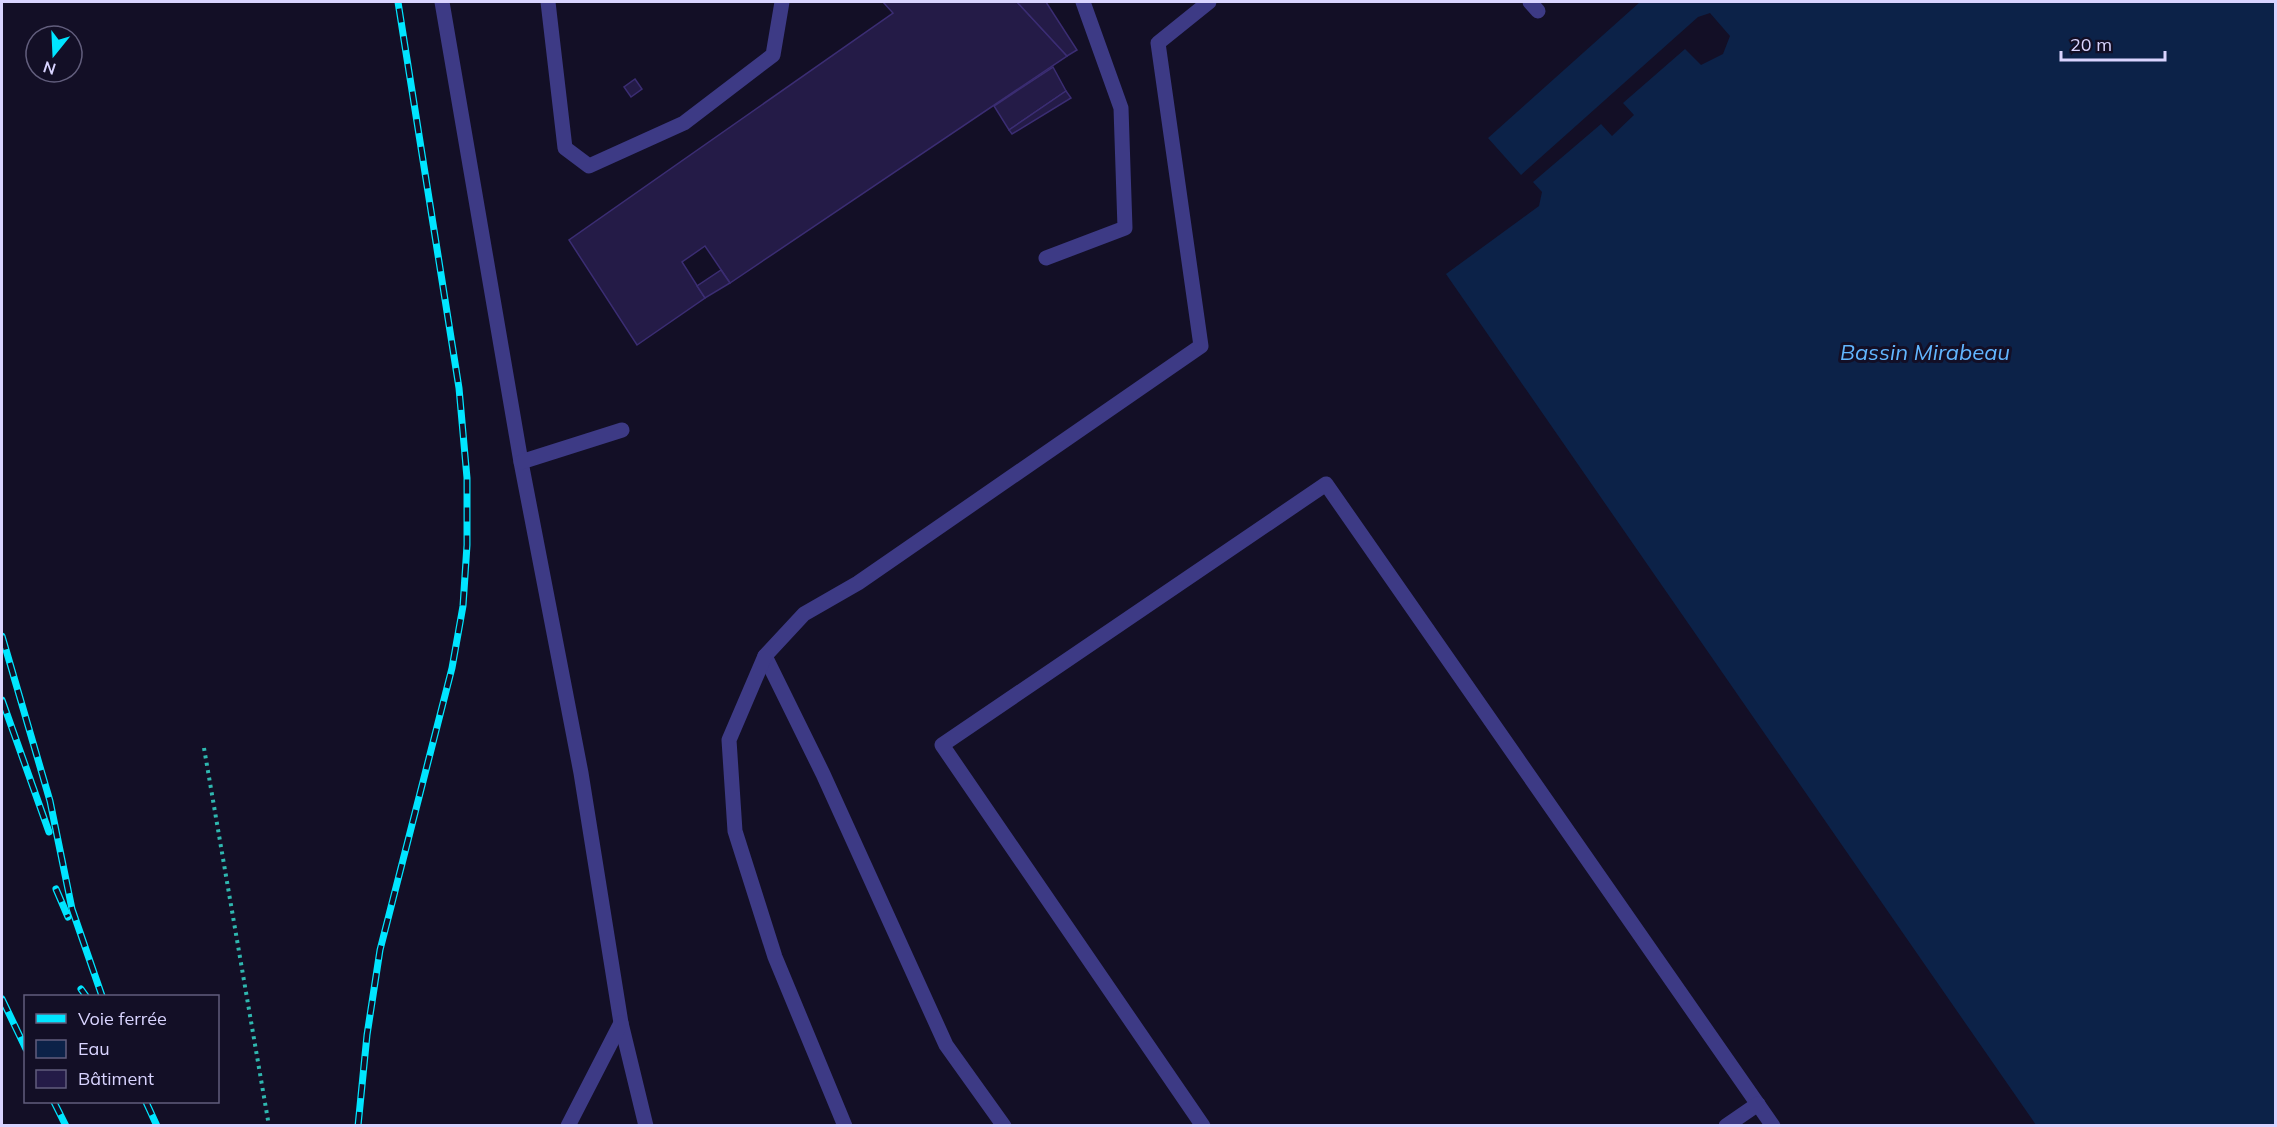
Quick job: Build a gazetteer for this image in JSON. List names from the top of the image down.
{
  "water": ["Bassin Mirabeau"],
  "legend": ["Voie ferrée", "Eau", "Bâtiment"],
  "scale_bar": "20 m",
  "north": "bottom"
}
